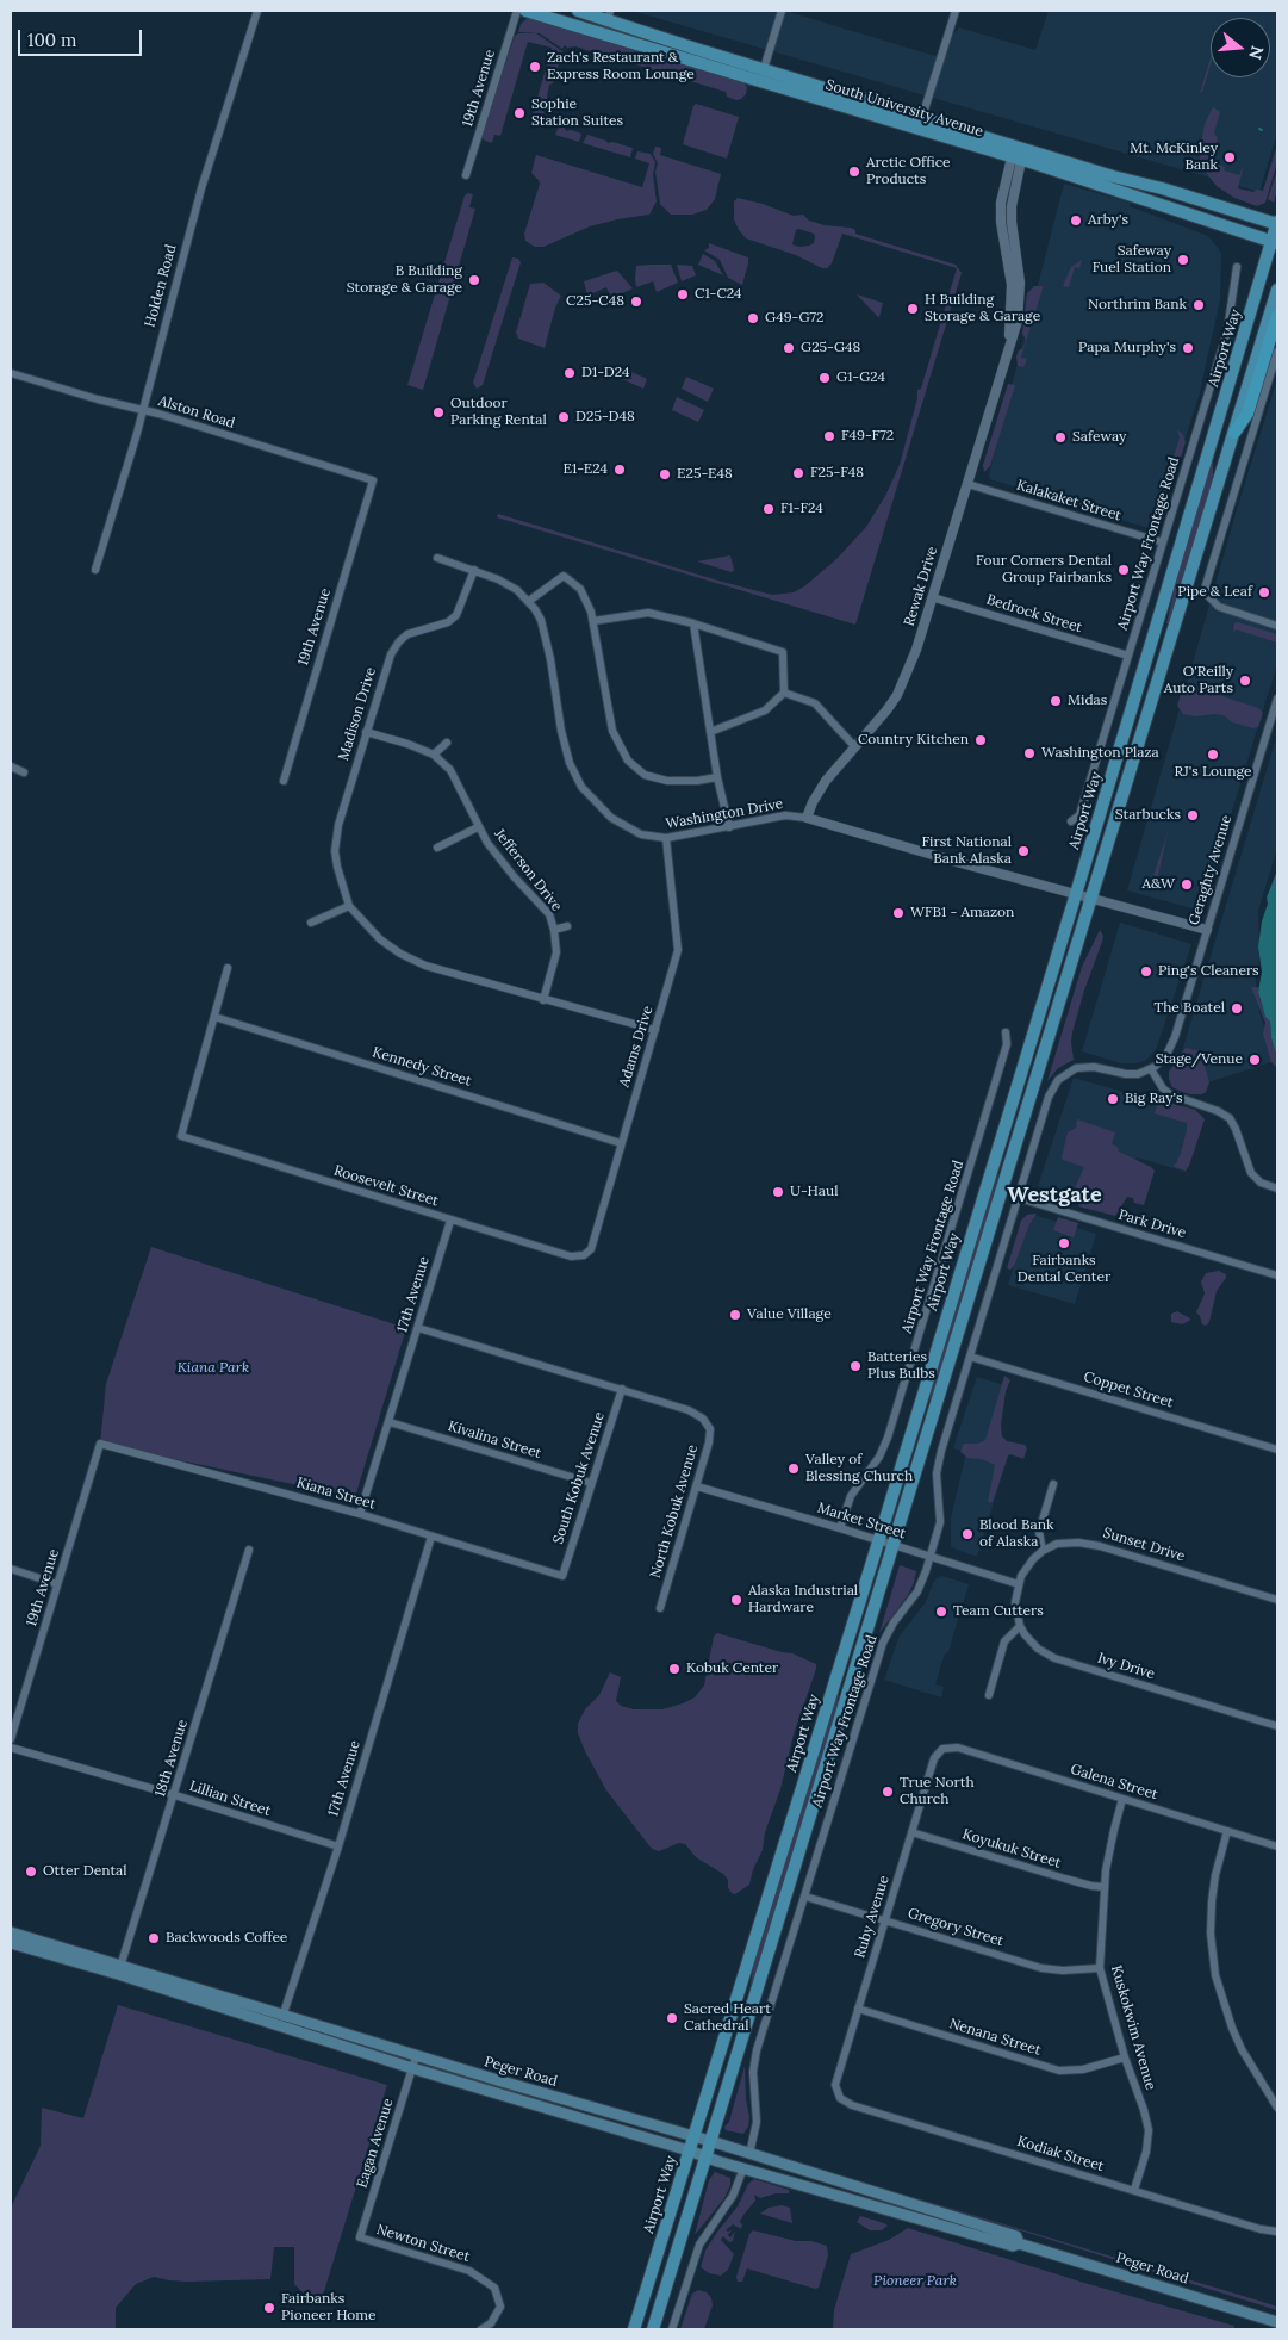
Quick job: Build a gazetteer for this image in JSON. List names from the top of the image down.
{
  "streets": {
    "main road": ["South University Avenue", "Airport Way", "Peger Road"],
    "street": [
      "19th Avenue",
      "Holden Road",
      "Alston Road",
      "Kalakaket Street",
      "Airport Way Frontage Road",
      "Rewak Drive",
      "Bedrock Street",
      "Madison Drive",
      "Washington Drive",
      "Jefferson Drive",
      "Geraghty Avenue",
      "Adams Drive",
      "Kennedy Street",
      "Roosevelt Street",
      "Park Drive",
      "17th Avenue",
      "Coppet Street",
      "Kivalina Street",
      "South Kobuk Avenue",
      "Kiana Street",
      "North Kobuk Avenue",
      "Market Street",
      "Sunset Drive",
      "Ivy Drive",
      "18th Avenue",
      "Galena Street",
      "Lillian Street",
      "Koyukuk Street",
      "Ruby Avenue",
      "Gregory Street",
      "Kuskokwim Avenue",
      "Nenana Street",
      "Eagan Avenue",
      "Kodiak Street",
      "Newton Street"
    ]
  },
  "crossings": [
    ["19th Avenue", "Alston Road"],
    ["19th Avenue", "Kiana Street"],
    ["South University Avenue", "Airport Way"],
    ["South University Avenue", "Rewak Drive"],
    ["Holden Road", "Alston Road"],
    ["Airport Way", "Washington Drive"],
    ["Airport Way", "Market Street"],
    ["Airport Way", "Peger Road"],
    ["Kalakaket Street", "Airport Way Frontage Road"],
    ["Kalakaket Street", "Rewak Drive"],
    ["Airport Way Frontage Road", "Bedrock Street"],
    ["Airport Way Frontage Road", "Geraghty Avenue"],
    ["Airport Way Frontage Road", "Park Drive"],
    ["Airport Way Frontage Road", "Coppet Street"],
    ["Airport Way Frontage Road", "Market Street"],
    ["Airport Way Frontage Road", "Gregory Street"],
    ["Airport Way Frontage Road", "Peger Road"],
    ["Rewak Drive", "Bedrock Street"],
    ["Rewak Drive", "Washington Drive"],
    ["Madison Drive", "Washington Drive"],
    ["Madison Drive", "Jefferson Drive"],
    ["Madison Drive", "Adams Drive"],
    ["Washington Drive", "Geraghty Avenue"],
    ["Washington Drive", "Adams Drive"],
    ["Adams Drive", "Kennedy Street"],
    ["Adams Drive", "Roosevelt Street"],
    ["Kennedy Street", "Roosevelt Street"],
    ["Roosevelt Street", "17th Avenue"],
    ["17th Avenue", "Kivalina Street"],
    ["17th Avenue", "Kiana Street"],
    ["17th Avenue", "Lillian Street"],
    ["17th Avenue", "Peger Road"],
    ["Kivalina Street", "South Kobuk Avenue"],
    ["South Kobuk Avenue", "Kiana Street"],
    ["South Kobuk Avenue", "North Kobuk Avenue"],
    ["North Kobuk Avenue", "Market Street"],
    ["18th Avenue", "Lillian Street"],
    ["18th Avenue", "Peger Road"],
    ["Galena Street", "Ruby Avenue"],
    ["Galena Street", "Kuskokwim Avenue"],
    ["Koyukuk Street", "Ruby Avenue"],
    ["Koyukuk Street", "Kuskokwim Avenue"],
    ["Ruby Avenue", "Gregory Street"],
    ["Ruby Avenue", "Nenana Street"],
    ["Ruby Avenue", "Kodiak Street"],
    ["Gregory Street", "Kuskokwim Avenue"],
    ["Kuskokwim Avenue", "Nenana Street"],
    ["Kuskokwim Avenue", "Kodiak Street"],
    ["Peger Road", "Eagan Avenue"],
    ["Eagan Avenue", "Newton Street"]
  ],
  "districts": ["Westgate"],
  "parks": ["Kiana Park", "Pioneer Park"],
  "places": [
    "Zach's Restaurant & Express Room Lounge",
    "Sophie Station Suites",
    "Mt. McKinley Bank",
    "Arctic Office Products",
    "Arby's",
    "Safeway Fuel Station",
    "B Building Storage & Garage",
    "C1-C24",
    "C25-C48",
    "Northrim Bank",
    "H Building Storage & Garage",
    "G49-G72",
    "G25-G48",
    "Papa Murphy's",
    "D1-D24",
    "G1-G24",
    "Outdoor Parking Rental",
    "D25-D48",
    "F49-F72",
    "Safeway",
    "E1-E24",
    "F25-F48",
    "E25-E48",
    "F1-F24",
    "Four Corners Dental Group Fairbanks",
    "Pipe & Leaf",
    "O'Reilly Auto Parts",
    "Midas",
    "Country Kitchen",
    "Washington Plaza",
    "RJ's Lounge",
    "Starbucks",
    "First National Bank Alaska",
    "A&W",
    "WFB1 - Amazon",
    "Ping's Cleaners",
    "The Boatel",
    "Stage/Venue",
    "Big Ray's",
    "U-Haul",
    "Fairbanks Dental Center",
    "Value Village",
    "Batteries Plus Bulbs",
    "Valley of Blessing Church",
    "Blood Bank of Alaska",
    "Alaska Industrial Hardware",
    "Team Cutters",
    "Kobuk Center",
    "True North Church",
    "Otter Dental",
    "Backwoods Coffee",
    "Sacred Heart Cathedral",
    "Fairbanks Pioneer Home"
  ],
  "scale_bar": "100 m",
  "north": "right"
}
